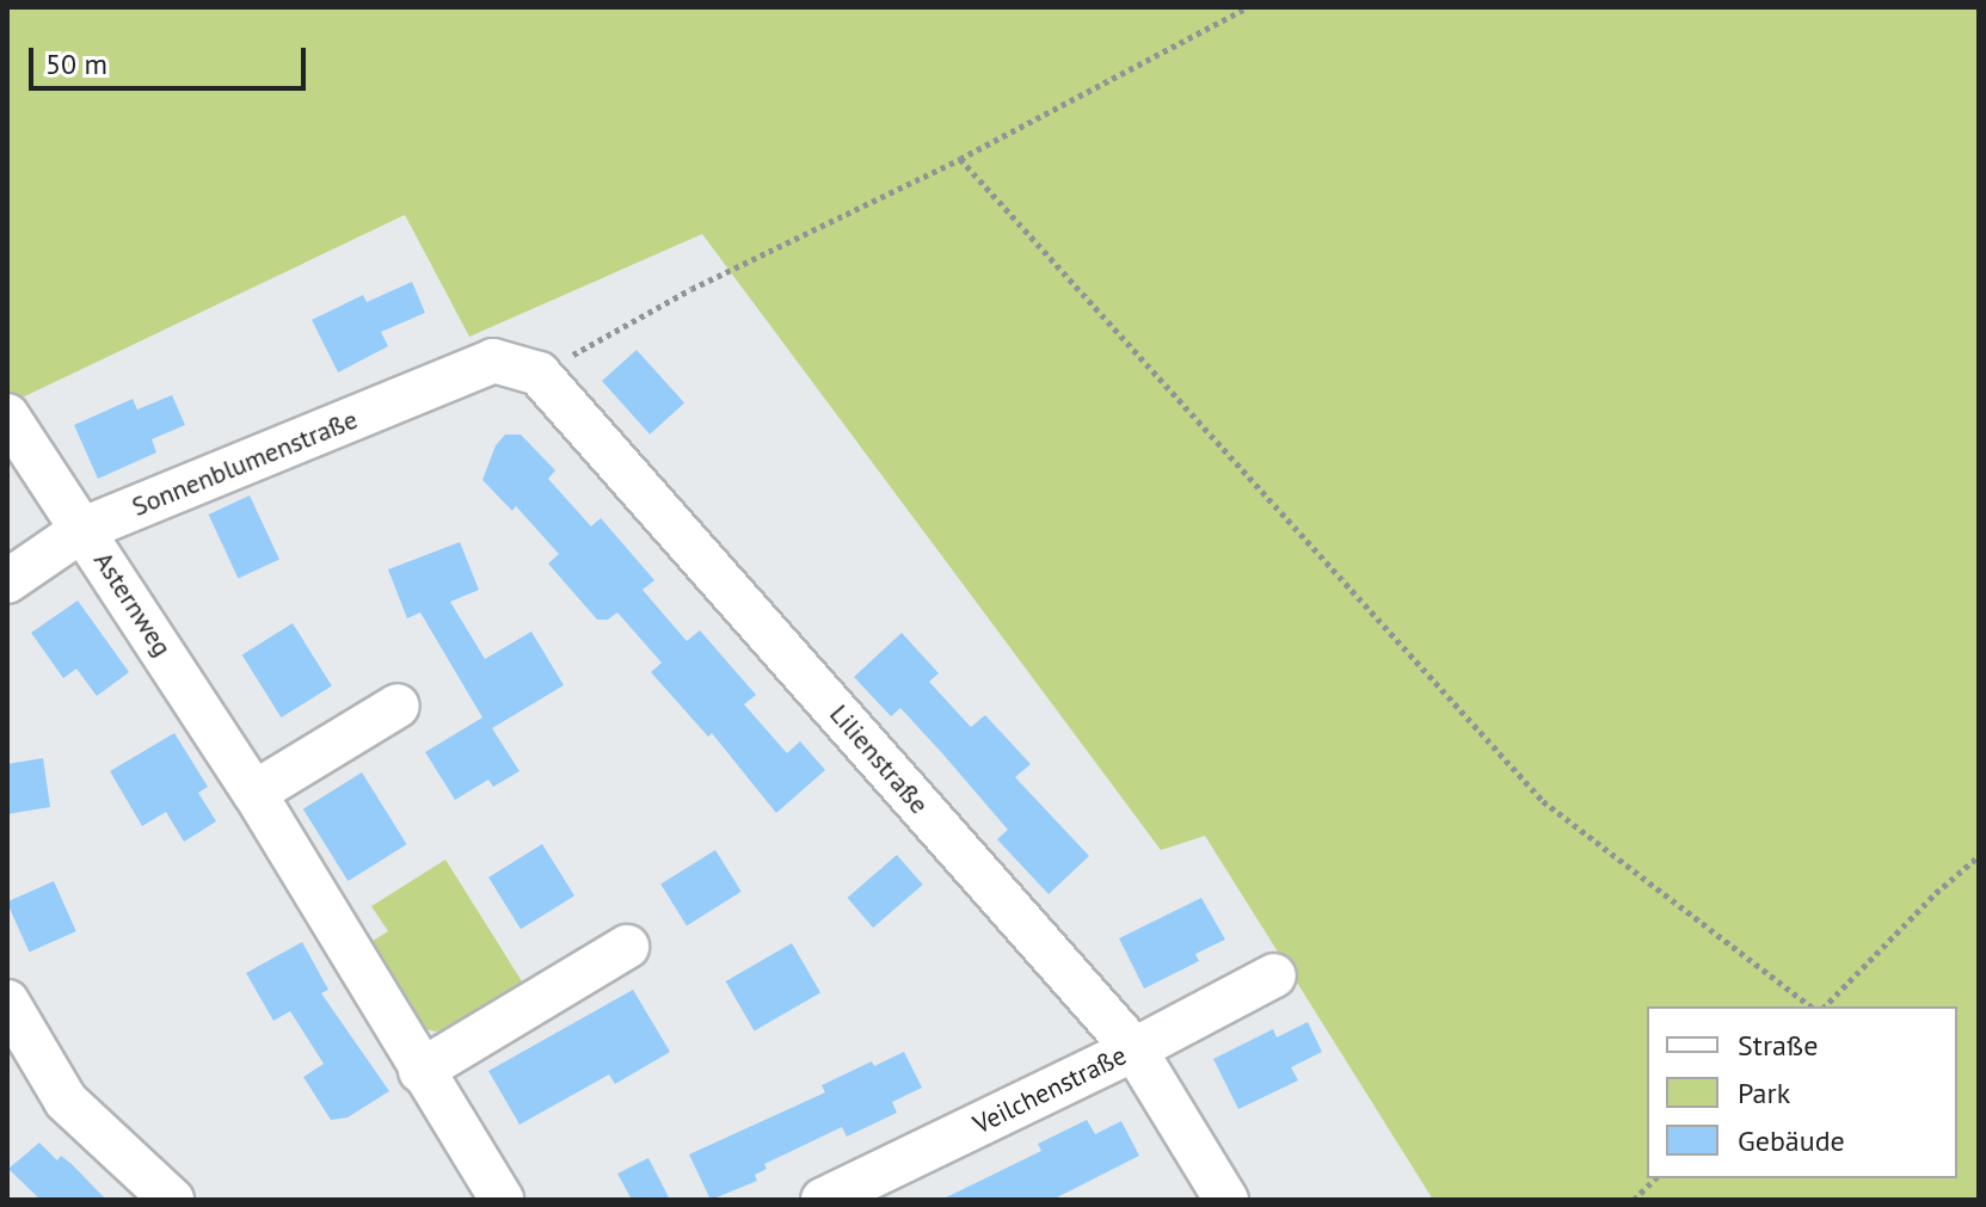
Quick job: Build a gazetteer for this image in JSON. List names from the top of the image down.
{
  "streets": {
    "street": [
      "Sonnenblumenstraße",
      "Asternweg",
      "Lilienstraße",
      "Veilchenstraße"
    ]
  },
  "crossings": [
    ["Sonnenblumenstraße", "Asternweg"],
    ["Sonnenblumenstraße", "Lilienstraße"],
    ["Lilienstraße", "Veilchenstraße"]
  ],
  "legend": ["Straße", "Park", "Gebäude"],
  "scale_bar": "50 m"
}
